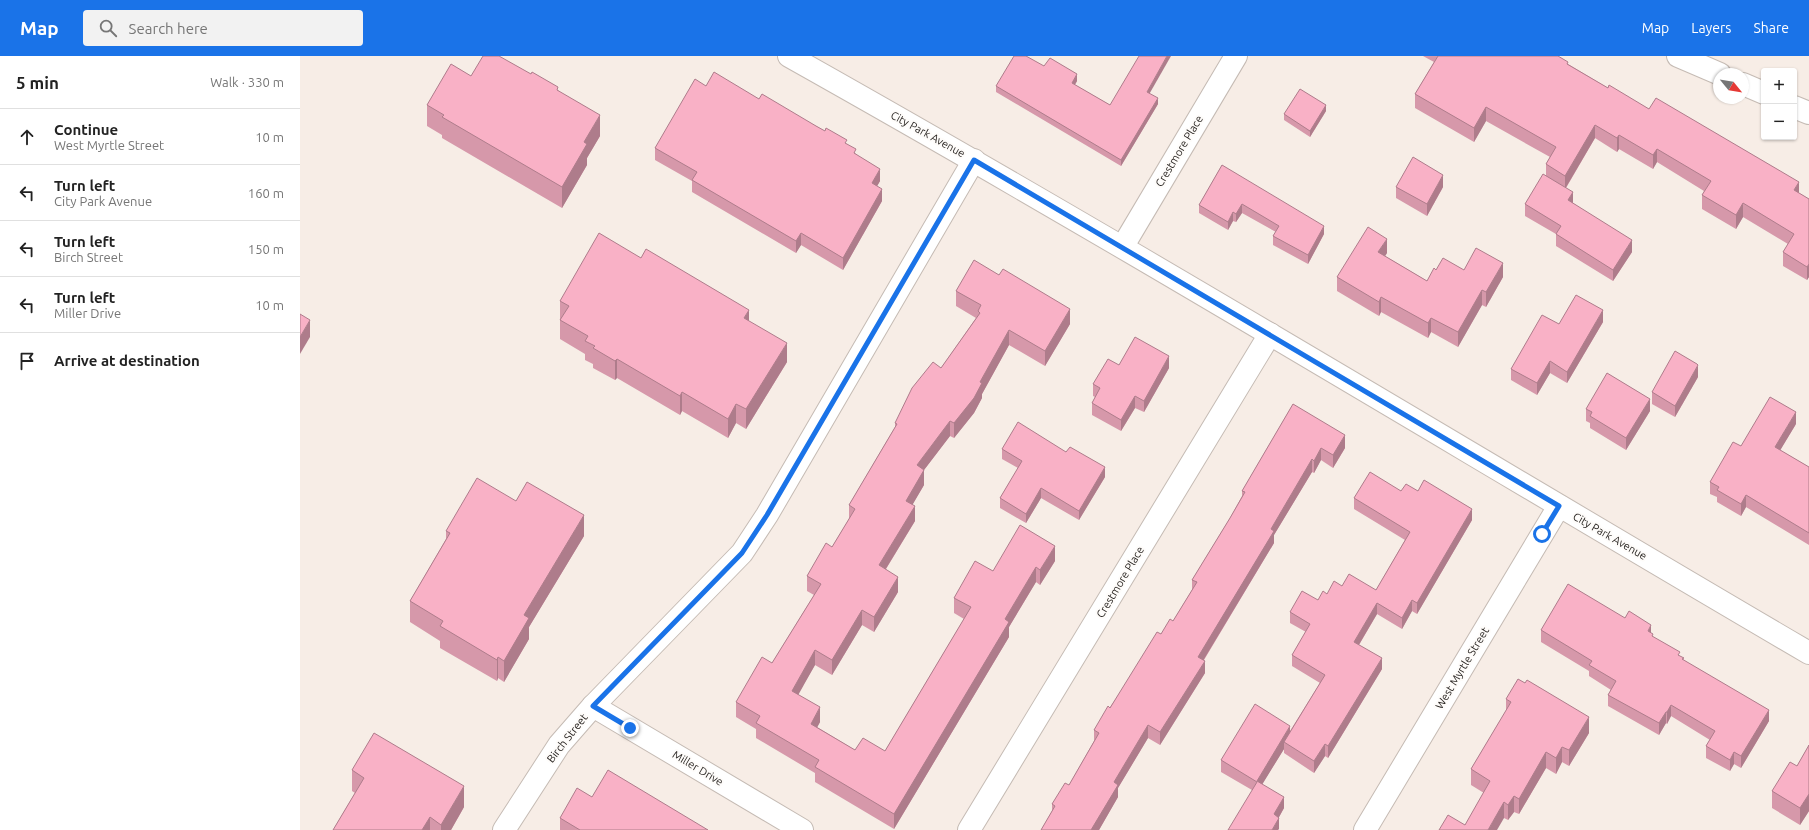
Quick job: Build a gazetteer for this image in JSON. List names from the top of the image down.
{
  "streets": {
    "street": [
      "City Park Avenue",
      "Crestmore Place",
      "West Myrtle Street",
      "Birch Street",
      "Miller Drive"
    ]
  },
  "crossings": [
    ["City Park Avenue", "Crestmore Place"],
    ["City Park Avenue", "West Myrtle Street"],
    ["City Park Avenue", "Birch Street"],
    ["Birch Street", "Miller Drive"]
  ],
  "north": "bottom right",
  "page": {
    "header": "Map",
    "search": "Search here",
    "nav": ["Map", "Layers", "Share"],
    "heading": ["5 min", "Walk · 330 m"],
    "map_buttons": ["+", "−"],
    "list": [
      ["Continue", "West Myrtle Street", "10 m"],
      ["Turn left", "City Park Avenue", "160 m"],
      ["Turn left", "Birch Street", "150 m"],
      ["Turn left", "Miller Drive", "10 m"],
      "Arrive at destination"
    ]
  }
}
